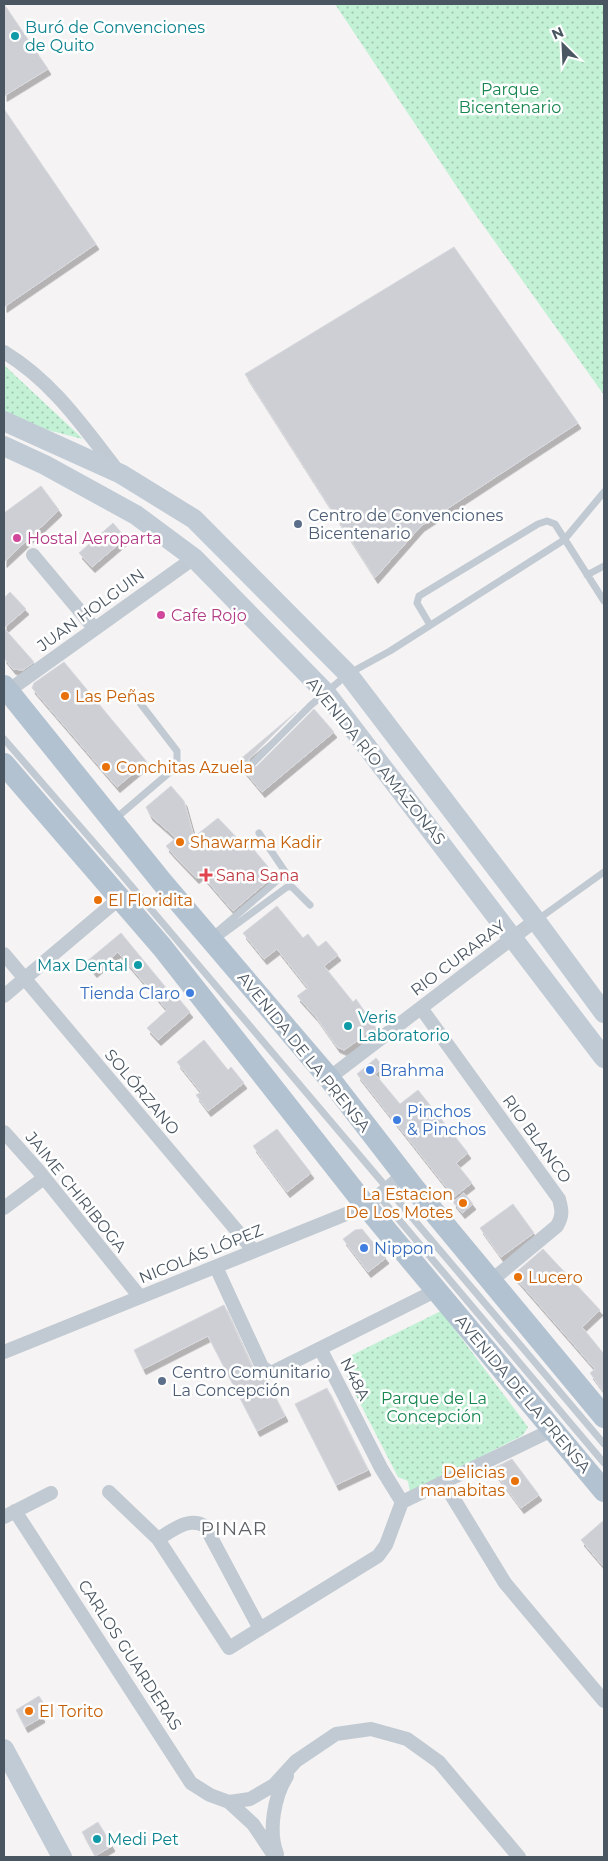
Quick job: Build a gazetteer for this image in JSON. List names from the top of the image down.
{
  "streets": {
    "main road": ["AVENIDA RÍO AMAZONAS", "AVENIDA DE LA PRENSA"],
    "street": [
      "JUAN HOLGUIN",
      "RIO CURARAY",
      "SOLÓRZANO",
      "RIO BLANCO",
      "JAIME CHIRIBOGA",
      "NICOLÁS LÓPEZ",
      "N48A",
      "CARLOS GUARDERAS"
    ]
  },
  "crossings": [
    ["JUAN HOLGUIN", "AVENIDA RÍO AMAZONAS"],
    ["JUAN HOLGUIN", "AVENIDA DE LA PRENSA"],
    ["AVENIDA RÍO AMAZONAS", "RIO CURARAY"],
    ["RIO CURARAY", "AVENIDA DE LA PRENSA"],
    ["RIO CURARAY", "RIO BLANCO"],
    ["AVENIDA DE LA PRENSA", "RIO BLANCO"],
    ["AVENIDA DE LA PRENSA", "NICOLÁS LÓPEZ"],
    ["SOLÓRZANO", "NICOLÁS LÓPEZ"],
    ["JAIME CHIRIBOGA", "NICOLÁS LÓPEZ"]
  ],
  "districts": ["PINAR"],
  "parks": ["Parque Bicentenario", "Parque de La Concepción"],
  "places": {
    "other": [
      "Buró de Convenciones de Quito",
      "Centro de Convenciones Bicentenario",
      "Hostal Aeroparta",
      "Cafe Rojo",
      "Las Peñas",
      "Conchitas Azuela",
      "Shawarma Kadir",
      "El Floridita",
      "Max Dental",
      "Tienda Claro",
      "Veris Laboratorio",
      "Brahma",
      "Pinchos & Pinchos",
      "La Estacion De Los Motes",
      "Nippon",
      "Lucero",
      "Centro Comunitario La Concepción",
      "Delicias manabitas",
      "El Torito",
      "Medi Pet"
    ],
    "health": ["Sana Sana"]
  },
  "north": "top left"
}
